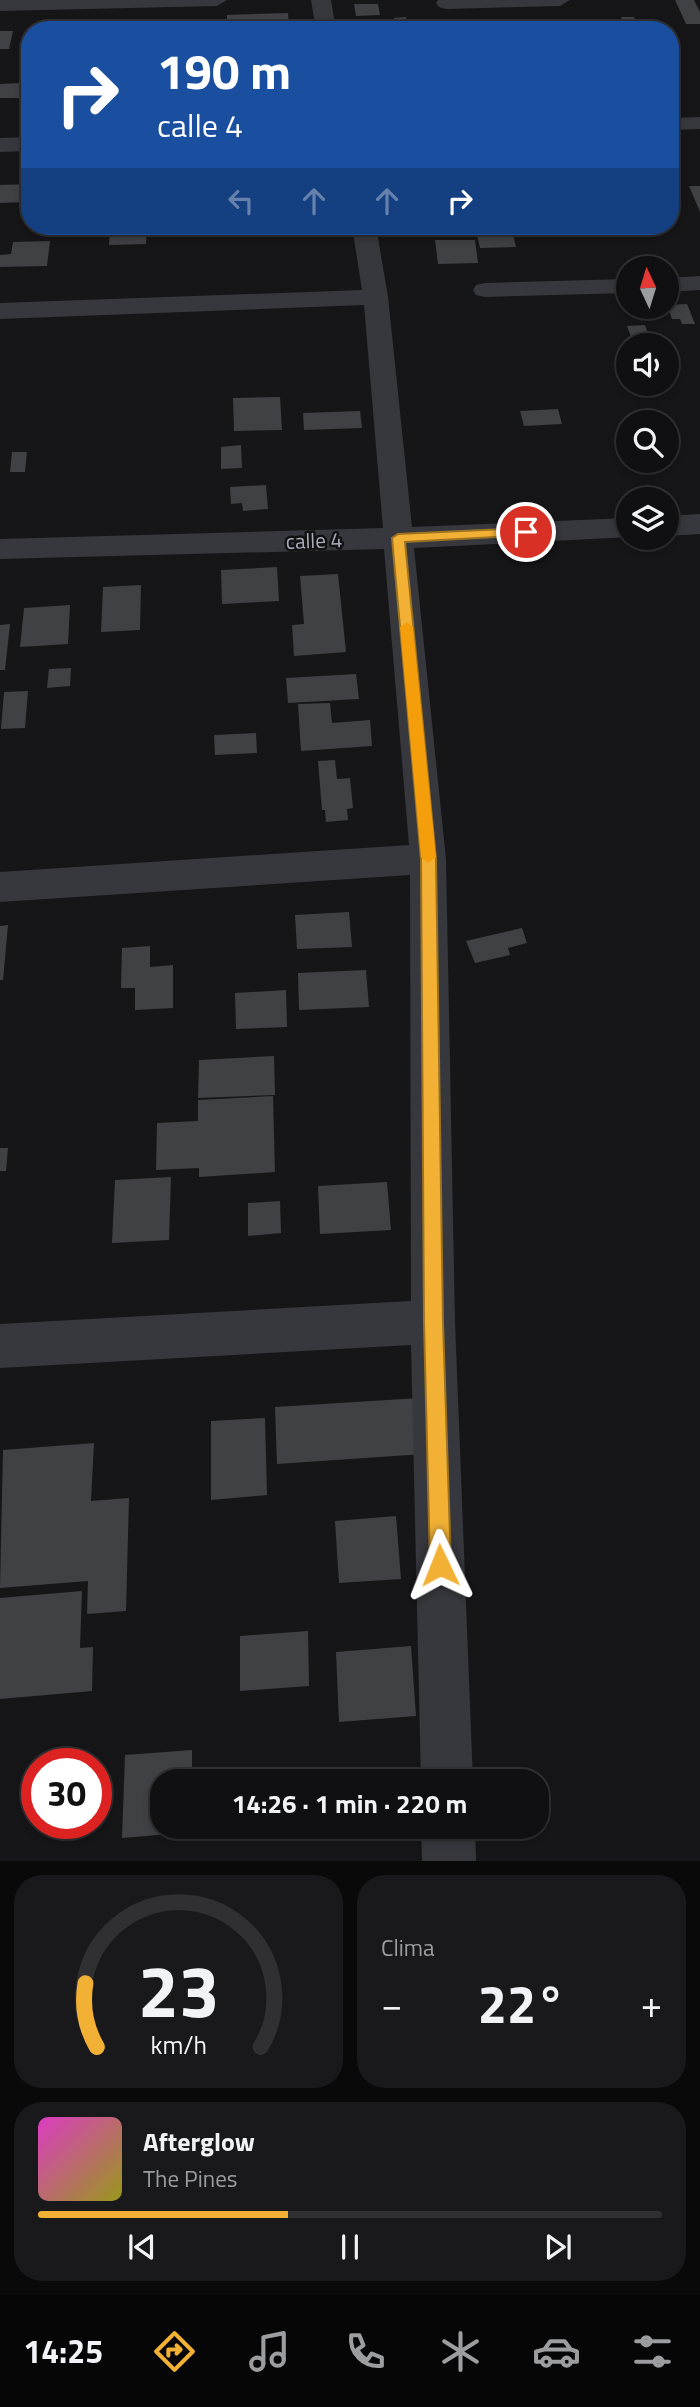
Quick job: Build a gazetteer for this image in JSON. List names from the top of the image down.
{
  "streets": {
    "street": ["calle 4"]
  },
  "north": "top",
  "page": {
    "turn": ["190 m", "calle 4"],
    "limit": "30",
    "trip": "14:26 · 1 min · 220 m",
    "tile": "Clima",
    "heat": ["−", "22°", "+"],
    "song": ["Afterglow", "The Pines"],
    "tabs": "14:25",
    "gauge": ["23", "km/h"]
  }
}
